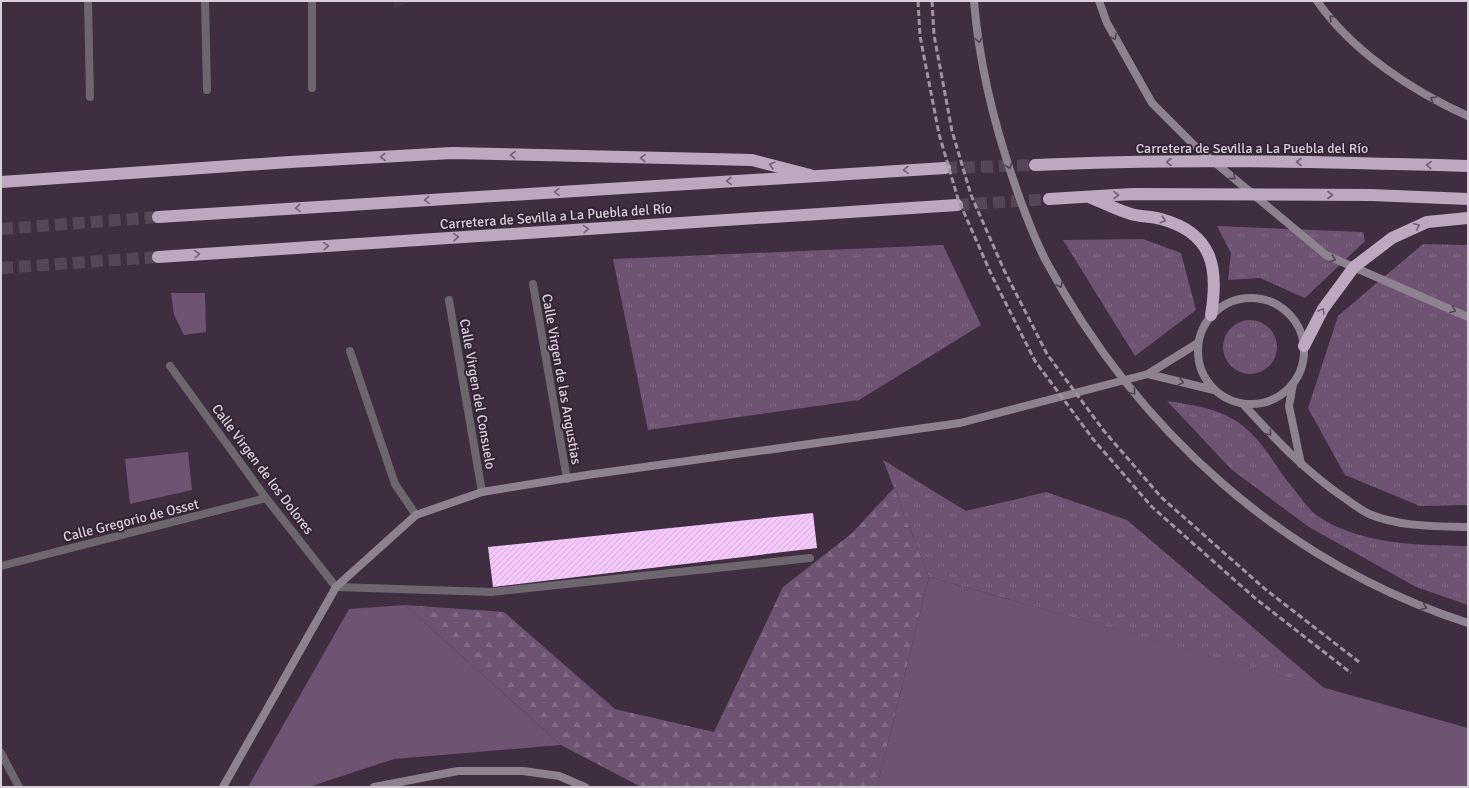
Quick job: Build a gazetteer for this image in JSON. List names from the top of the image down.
{
  "streets": {
    "highway": ["Carretera de Sevilla a La Puebla del Río"],
    "street": [
      "Calle Virgen de las Angustias",
      "Calle Virgen del Consuelo",
      "Calle Virgen de los Dolores",
      "Calle Gregorio de Osset"
    ]
  },
  "crossings": [
    ["Calle Virgen de los Dolores", "Calle Gregorio de Osset"]
  ]
}
